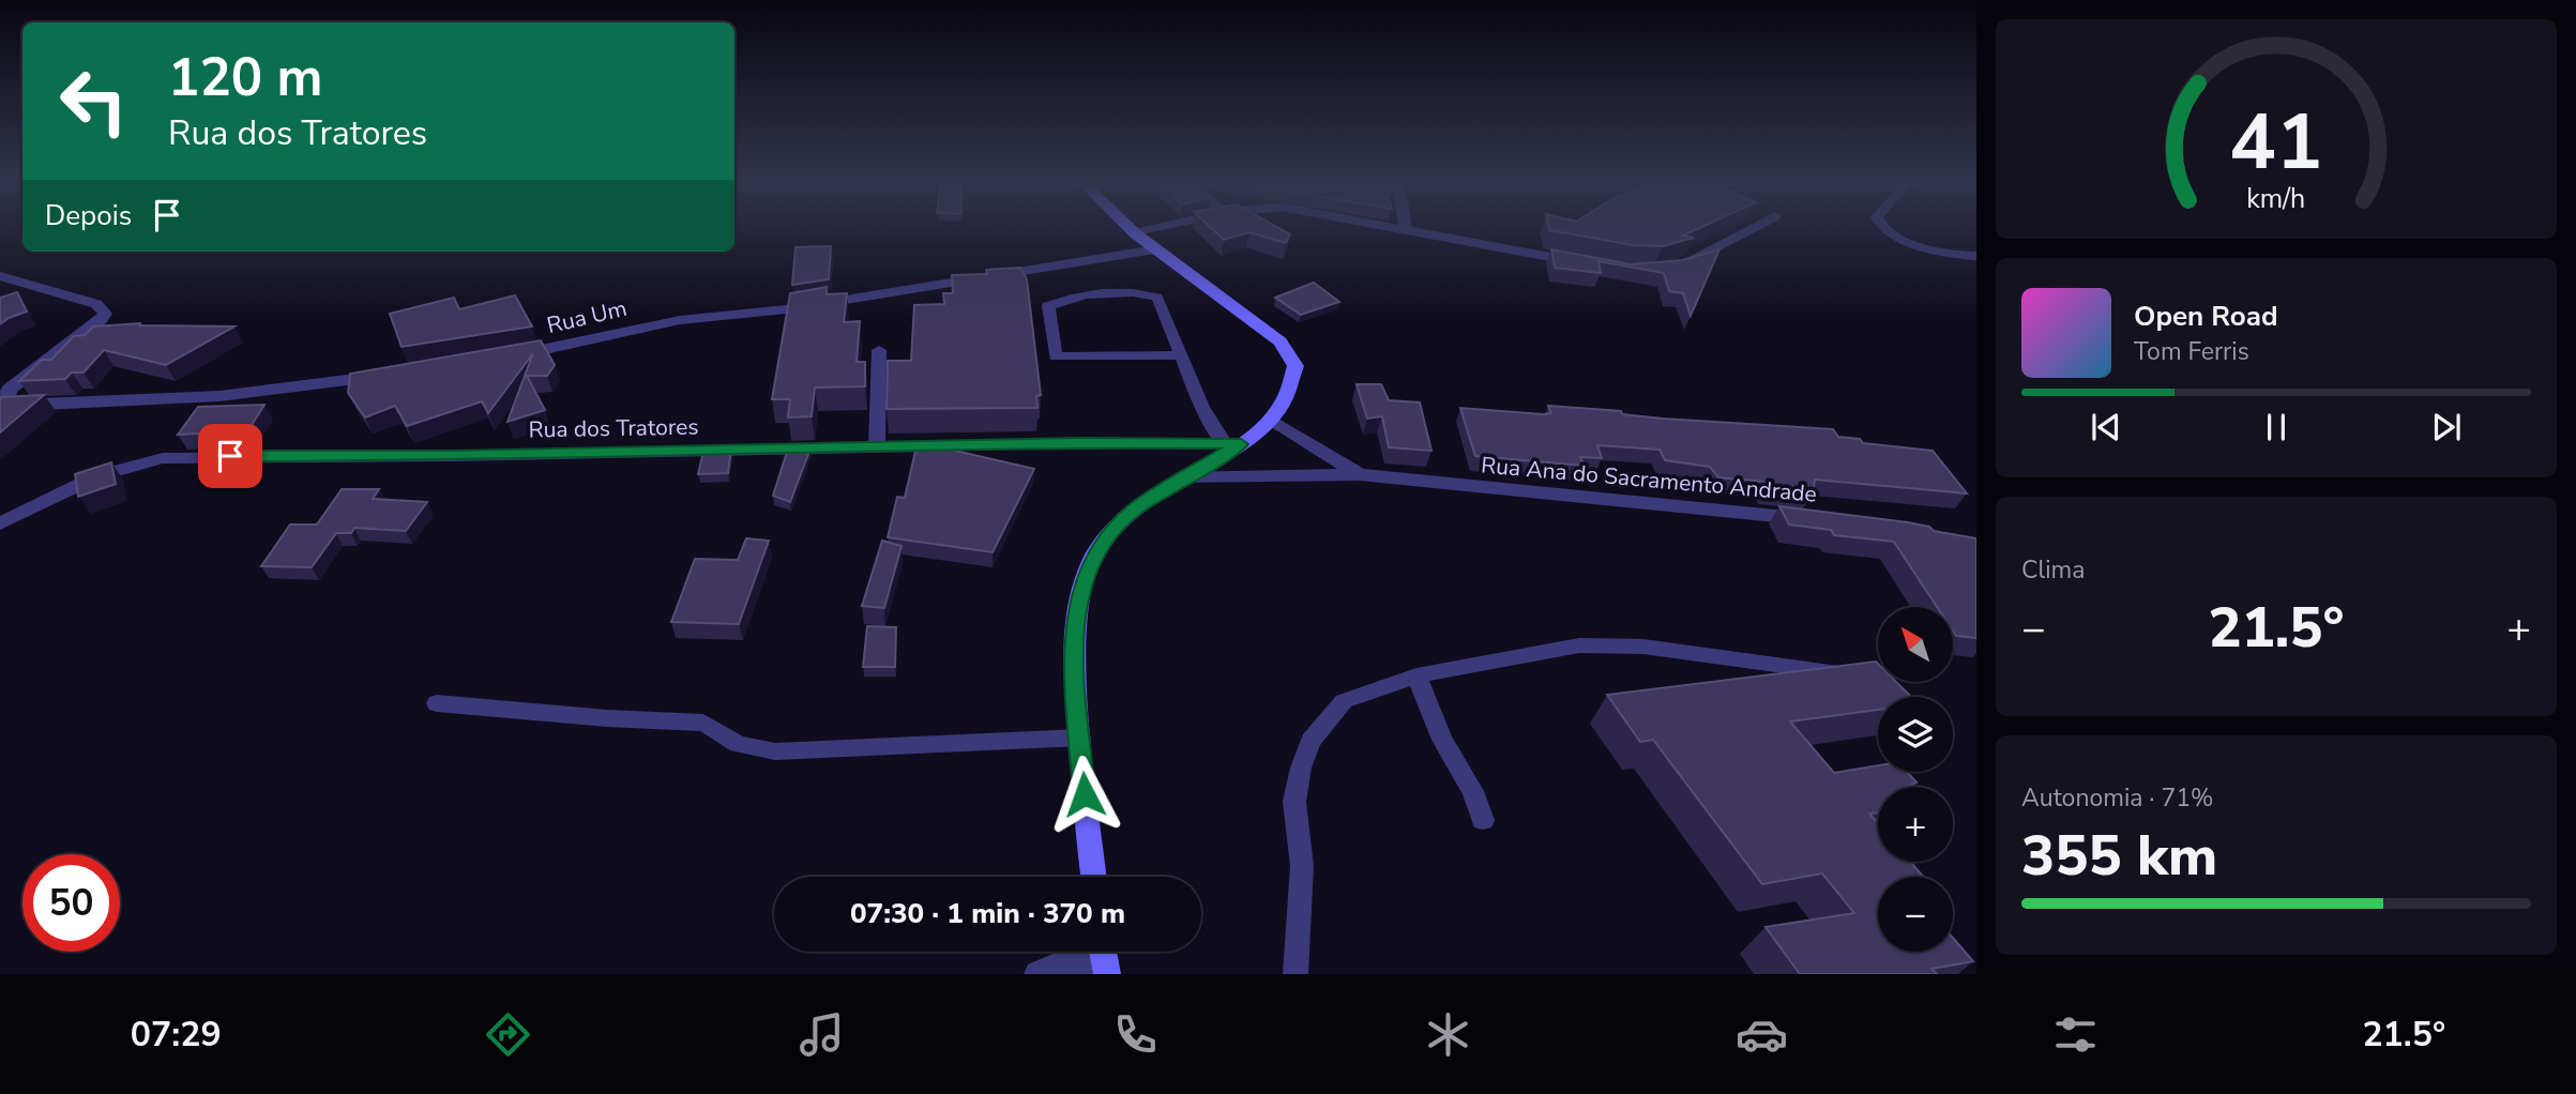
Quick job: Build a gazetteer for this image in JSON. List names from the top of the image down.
{
  "streets": {
    "street": ["Rua Um", "Rua dos Tratores", "Rua Ana do Sacramento Andrade"]
  },
  "north": "top left",
  "page": {
    "turn": ["120 m", "Rua dos Tratores"],
    "then": "Depois",
    "song": ["Open Road", "Tom Ferris"],
    "tile": [
      "Clima",
      ["Autonomia · 71%", "355 km"]
    ],
    "heat": ["−", "21.5°", "+"],
    "map_buttons": ["+", "−"],
    "limit": "50",
    "trip": "07:30 · 1 min · 370 m",
    "tabs": ["07:29", "21.5°"],
    "gauge": ["41", "km/h"]
  }
}
